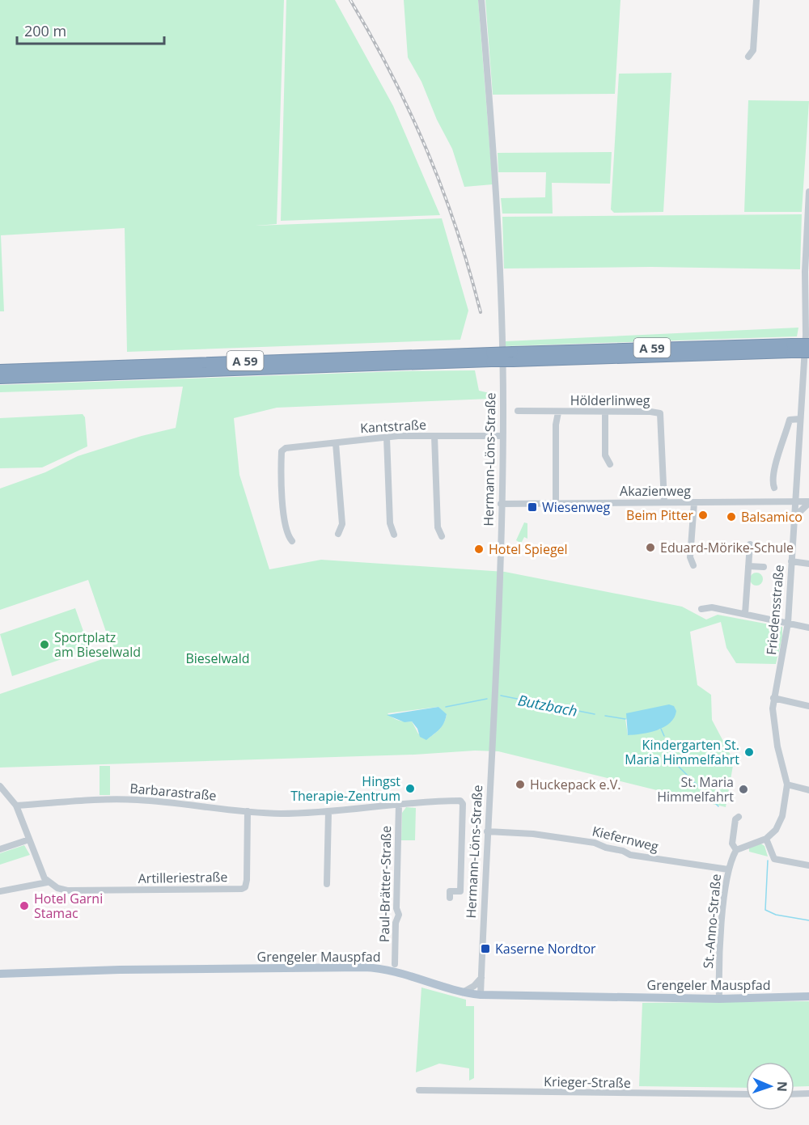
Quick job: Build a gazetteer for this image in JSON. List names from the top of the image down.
{
  "streets": {
    "highway": ["A 59"],
    "main road": ["Grengeler Mauspfad"],
    "street": [
      "Hölderlinweg",
      "Kantstraße",
      "Hermann-Löns-Straße",
      "Akazienweg",
      "Friedensstraße",
      "Barbarastraße",
      "Kiefernweg",
      "Artilleriestraße",
      "Paul-Brätter-Straße",
      "St.-Anno-Straße",
      "Krieger-Straße"
    ]
  },
  "crossings": [
    ["Hölderlinweg", "Akazienweg"],
    ["Kantstraße", "Hermann-Löns-Straße"],
    ["Hermann-Löns-Straße", "Akazienweg"],
    ["Hermann-Löns-Straße", "Kiefernweg"],
    ["Hermann-Löns-Straße", "Grengeler Mauspfad"],
    ["Akazienweg", "Friedensstraße"],
    ["Barbarastraße", "Artilleriestraße"],
    ["Barbarastraße", "Paul-Brätter-Straße"],
    ["Kiefernweg", "St.-Anno-Straße"],
    ["St.-Anno-Straße", "Grengeler Mauspfad"]
  ],
  "water": ["Butzbach"],
  "parks": ["Bieselwald"],
  "places": {
    "transit": ["Wiesenweg", "Kaserne Nordtor"],
    "other": [
      "Beim Pitter",
      "Balsamico",
      "Eduard-Mörike-Schule",
      "Hotel Spiegel",
      "Sportplatz am Bieselwald",
      "Kindergarten St. Maria Himmelfahrt",
      "Huckepack e.V.",
      "Hingst Therapie-Zentrum",
      "St. Maria Himmelfahrt",
      "Hotel Garni Stamac"
    ]
  },
  "scale_bar": "200 m",
  "north": "right"
}
